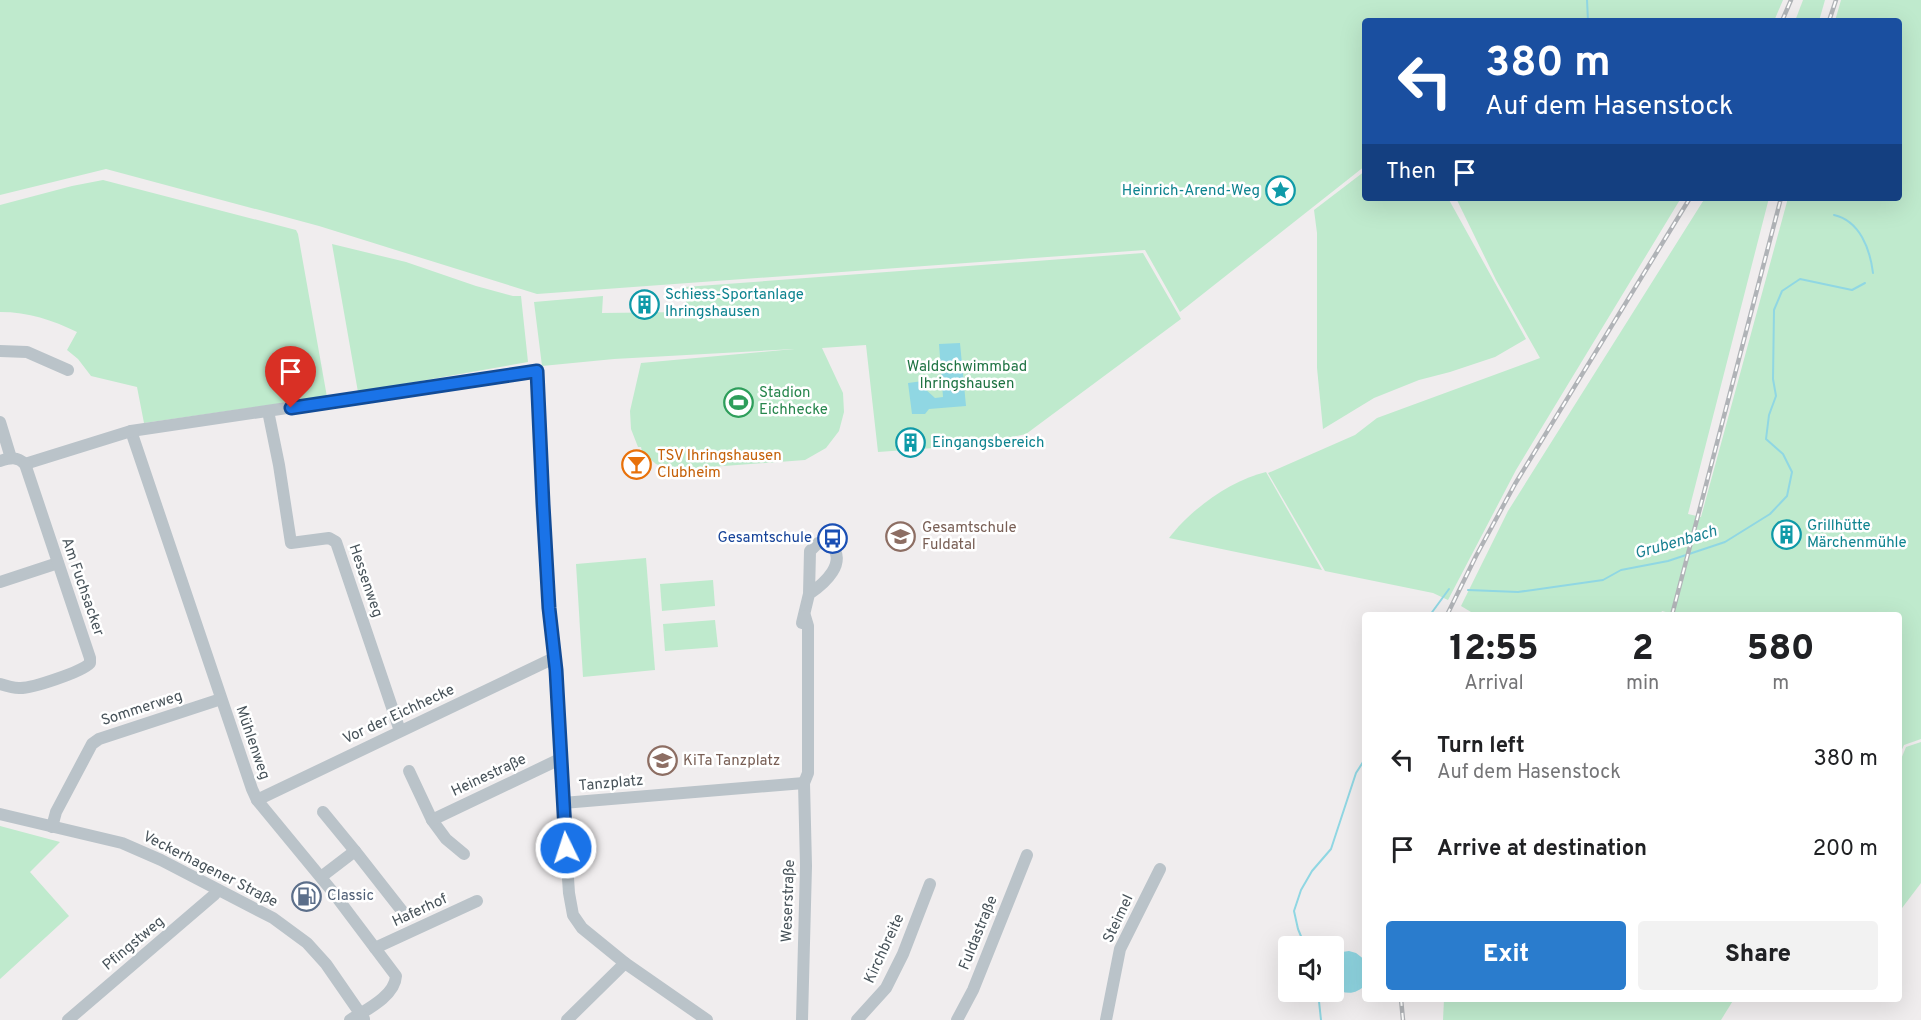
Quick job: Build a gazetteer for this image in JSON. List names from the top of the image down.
{
  "streets": {
    "street": [
      "Hessenweg",
      "Am Fuchsacker",
      "Sommerweg",
      "Vor der Eichhecke",
      "Mühlenweg",
      "Heinestraße",
      "Tanzplatz",
      "Veckerhagener Straße",
      "Weserstraße",
      "Haferhof",
      "Steimel",
      "Fuldastraße",
      "Pfingstweg",
      "Kirchbreite"
    ]
  },
  "crossings": [
    ["Hessenweg", "Vor der Eichhecke"],
    ["Sommerweg", "Mühlenweg"],
    ["Sommerweg", "Veckerhagener Straße"],
    ["Vor der Eichhecke", "Mühlenweg"],
    ["Mühlenweg", "Veckerhagener Straße"],
    ["Mühlenweg", "Haferhof"],
    ["Tanzplatz", "Weserstraße"],
    ["Veckerhagener Straße", "Pfingstweg"]
  ],
  "water": ["Grubenbach"],
  "parks": ["Waldschwimmbad Ihringshausen"],
  "places": {
    "place": ["Heinrich-Arend-Weg"],
    "building": ["Schiess-Sportanlage Ihringshausen", "Eingangsbereich", "Grillhütte Märchenmühle"],
    "sports": ["Stadion Eichhecke"],
    "bar": ["TSV Ihringshausen Clubheim"],
    "school or university": ["Gesamtschule Fuldatal", "KiTa Tanzplatz"],
    "bus stop": ["Gesamtschule"],
    "fuel station": ["Classic"]
  },
  "page": {
    "turn": ["380 m", "Auf dem Hasenstock"],
    "then": "Then",
    "eta": [
      "12:55",
      "Arrival",
      "2",
      "min",
      "580",
      "m"
    ],
    "list": [
      {
        "name": "Turn left",
        "note": "Auf dem Hasenstock",
        "value": "380 m"
      },
      {
        "name": "Arrive at destination",
        "value": "200 m"
      }
    ],
    "buttons": ["Exit", "Share"]
  }
}
